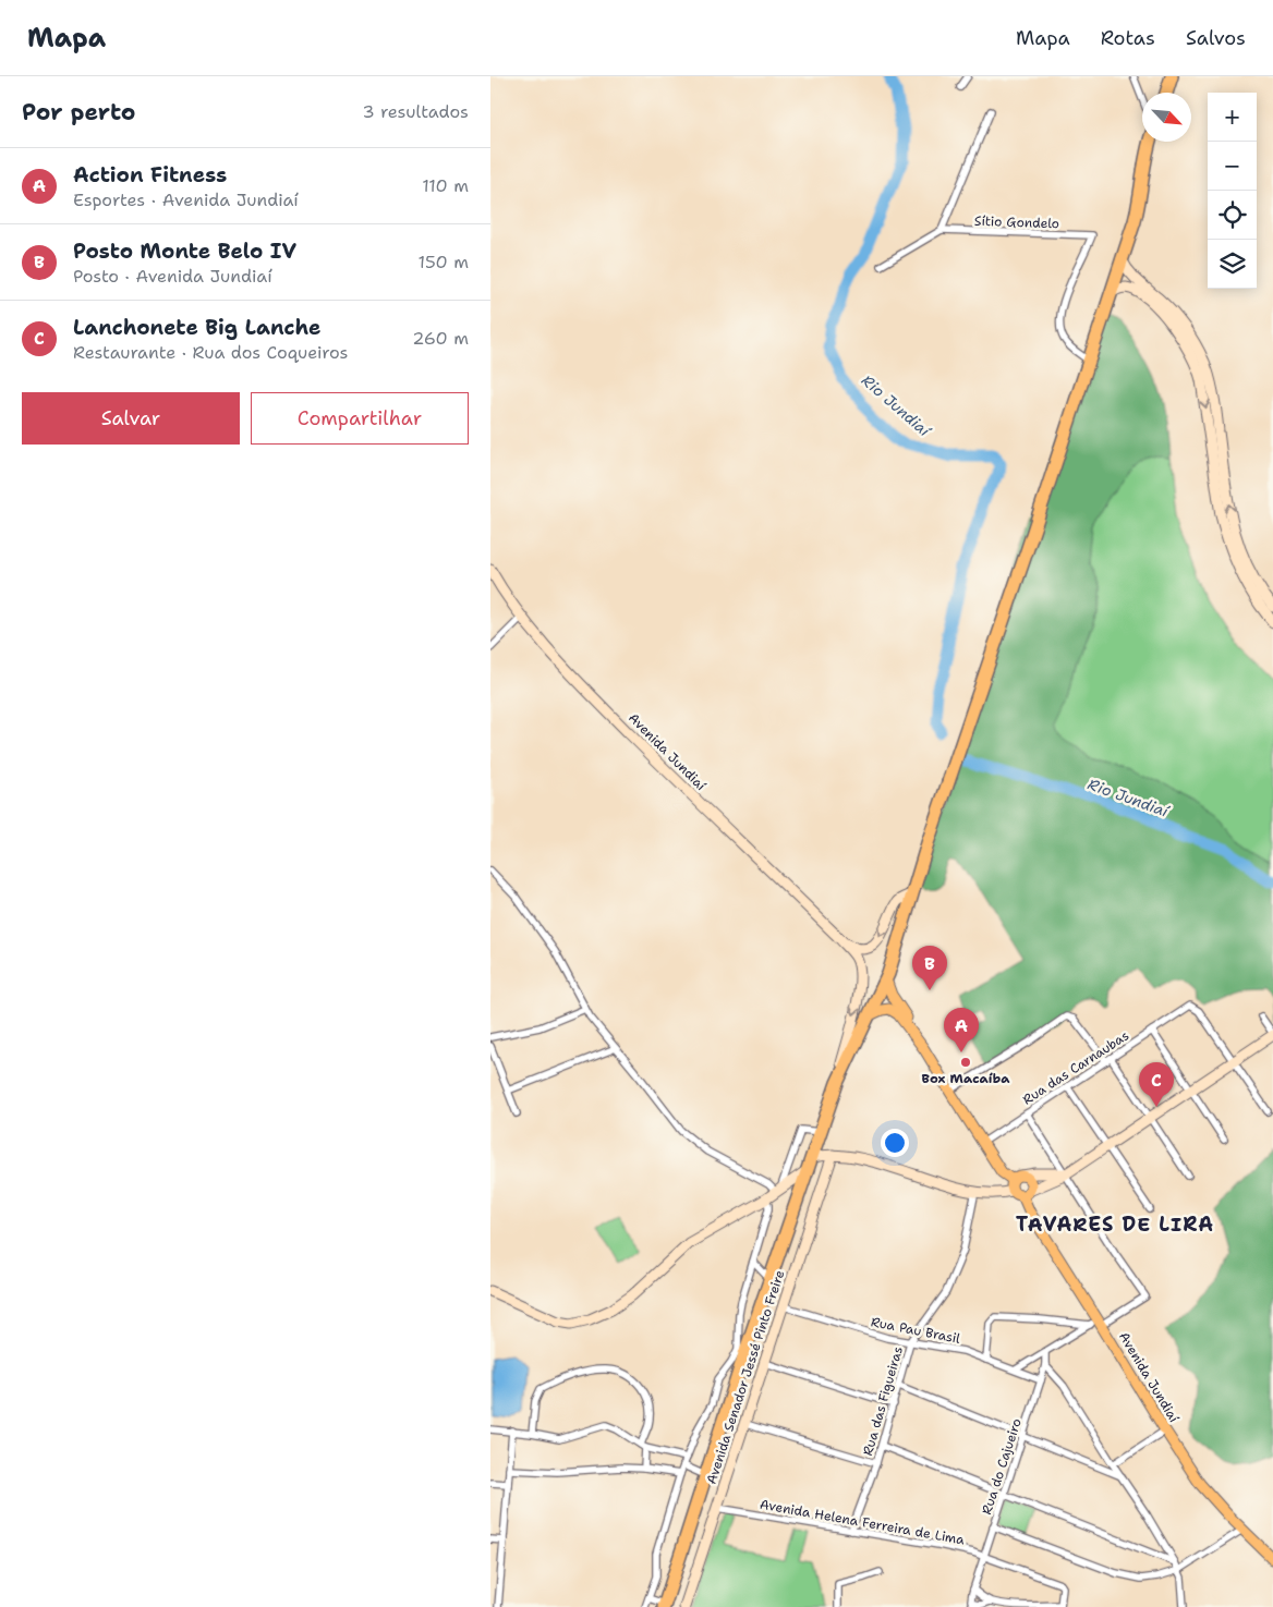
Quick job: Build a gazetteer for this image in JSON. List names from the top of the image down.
{
  "streets": {
    "main road": ["Avenida Jundiaí", "Avenida Senador Jessé Pinto Freire"],
    "street": [
      "Sítio Gondelo",
      "Rua das Carnaubas",
      "Rua Pau Brasil",
      "Rua das Figueiras",
      "Rua do Cajueiro",
      "Avenida Helena Ferreira de Lima"
    ]
  },
  "crossings": [
    ["Rua Pau Brasil", "Avenida Senador Jessé Pinto Freire"],
    ["Rua Pau Brasil", "Rua das Figueiras"],
    ["Rua Pau Brasil", "Rua do Cajueiro"],
    ["Avenida Senador Jessé Pinto Freire", "Avenida Helena Ferreira de Lima"],
    ["Rua das Figueiras", "Avenida Helena Ferreira de Lima"],
    ["Rua do Cajueiro", "Avenida Helena Ferreira de Lima"]
  ],
  "districts": ["TAVARES DE LIRA"],
  "water": ["Rio Jundiaí"],
  "places": ["Box Macaíba"],
  "north": "bottom right",
  "page": {
    "header": "Mapa",
    "nav": ["Mapa", "Rotas", "Salvos"],
    "heading": ["Por perto", "3 resultados"],
    "map_buttons": ["+", "−"],
    "list": [
      {
        "mark": "A",
        "name": "Action Fitness",
        "note": "Esportes · Avenida Jundiaí",
        "value": "110 m"
      },
      {
        "mark": "B",
        "name": "Posto Monte Belo IV",
        "note": "Posto · Avenida Jundiaí",
        "value": "150 m"
      },
      {
        "mark": "C",
        "name": "Lanchonete Big Lanche",
        "note": "Restaurante · Rua dos Coqueiros",
        "value": "260 m"
      }
    ],
    "buttons": ["Salvar", "Compartilhar"],
    "pins": ["B", "A", "C"]
  }
}
